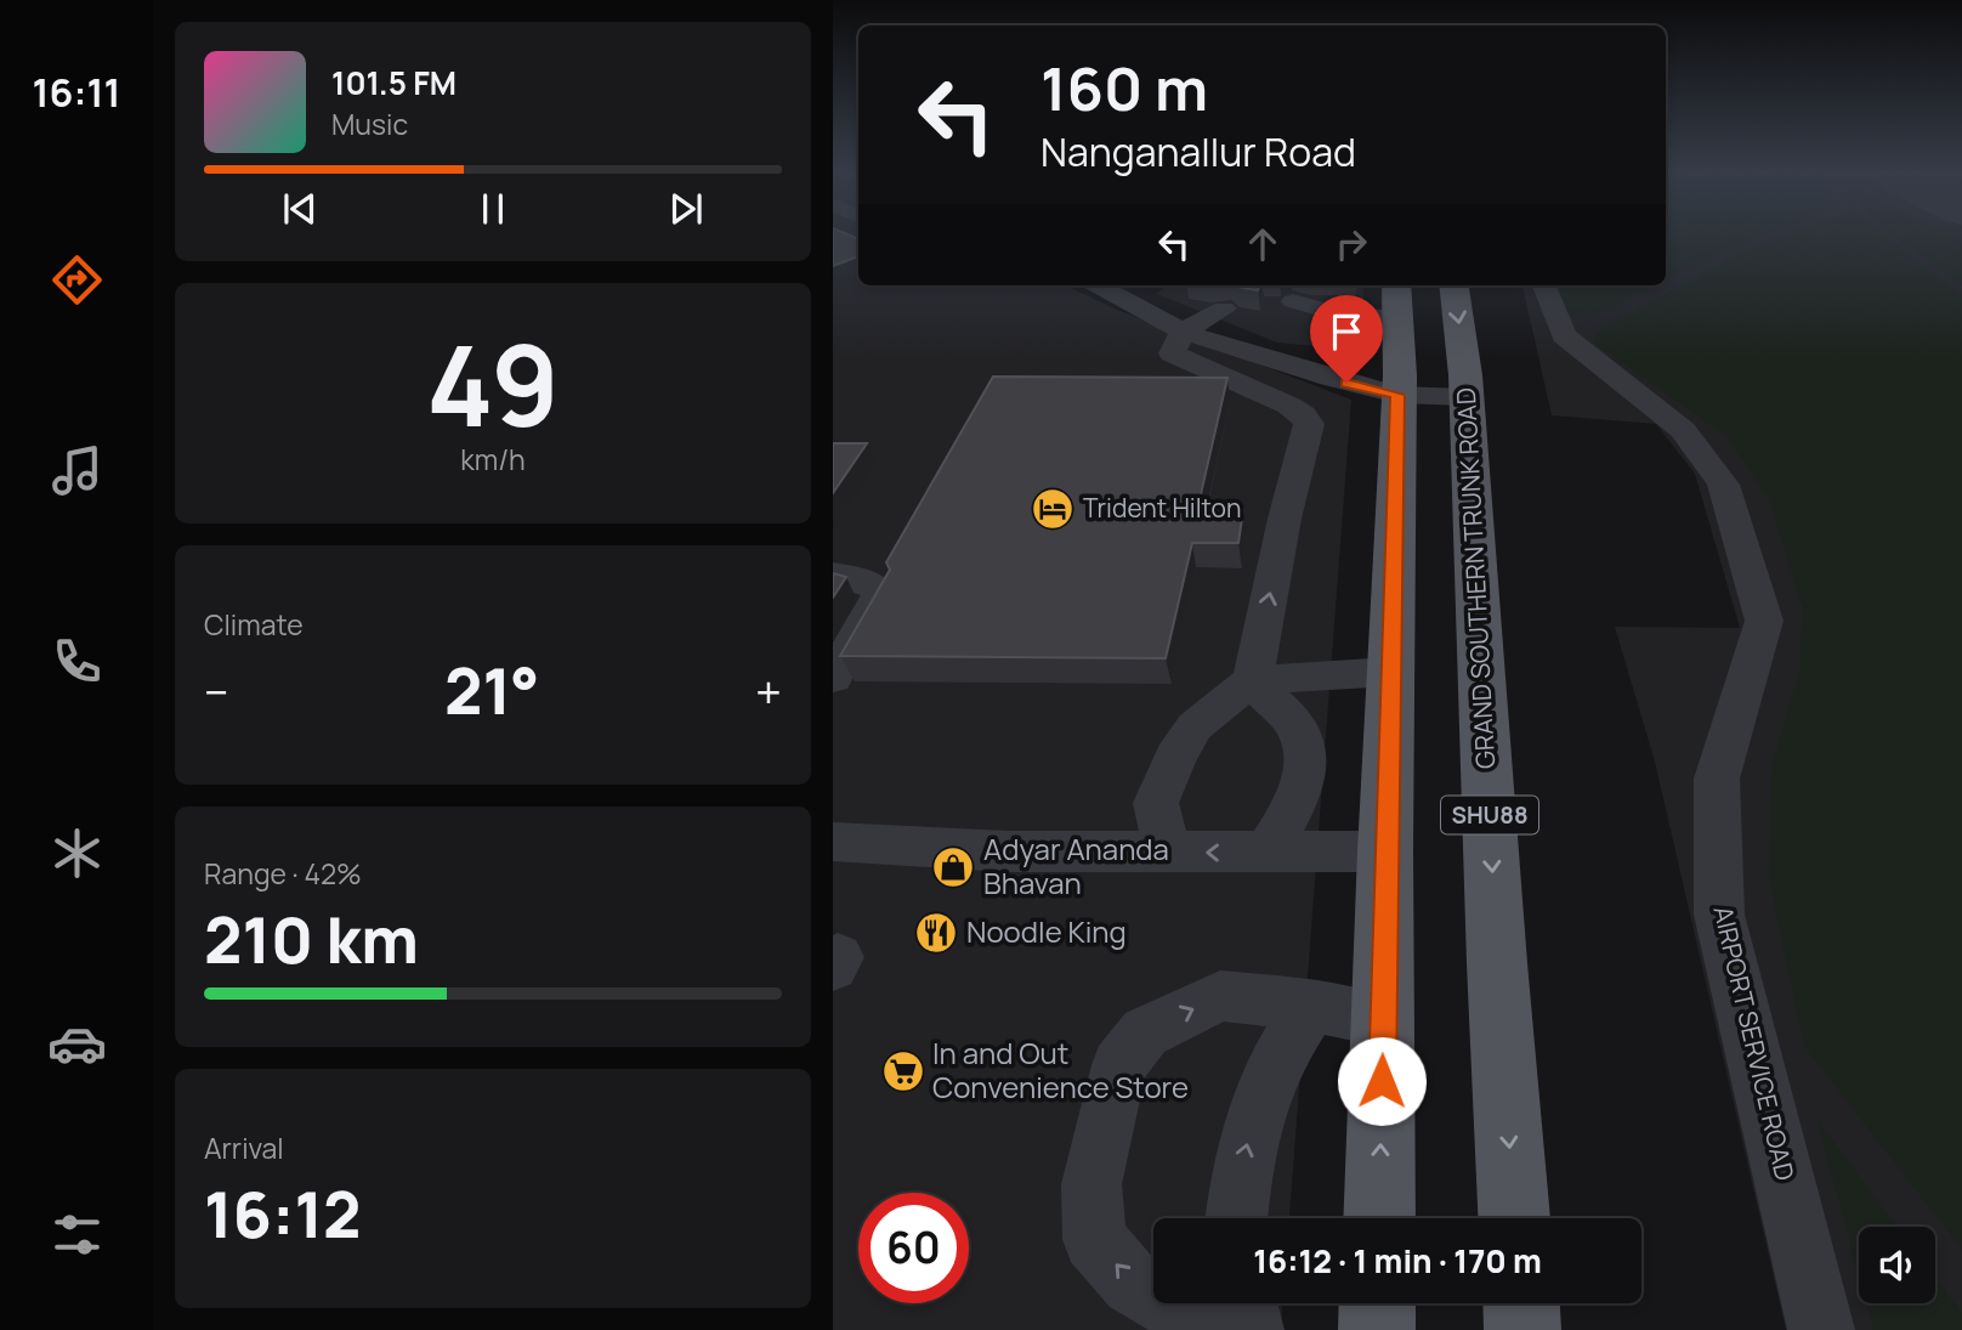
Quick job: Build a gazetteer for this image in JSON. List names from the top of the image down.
{
  "streets": {
    "main road": ["GRAND SOUTHERN TRUNK ROAD", "SHU88"],
    "street": ["AIRPORT SERVICE ROAD"]
  },
  "places": {
    "hotel": ["Trident Hilton"],
    "shop": ["Adyar Ananda Bhavan"],
    "restaurant": ["Noodle King"],
    "supermarket": ["In and Out Convenience Store"]
  },
  "page": {
    "tabs": "16:11",
    "turn": ["160 m", "Nanganallur Road"],
    "song": ["101.5 FM", "Music"],
    "tile": [
      ["49", "km/h"],
      "Climate",
      ["Range · 42%", "210 km"],
      ["Arrival", "16:12"]
    ],
    "heat": ["−", "21°", "+"],
    "limit": "60",
    "trip": "16:12 · 1 min · 170 m"
  }
}
